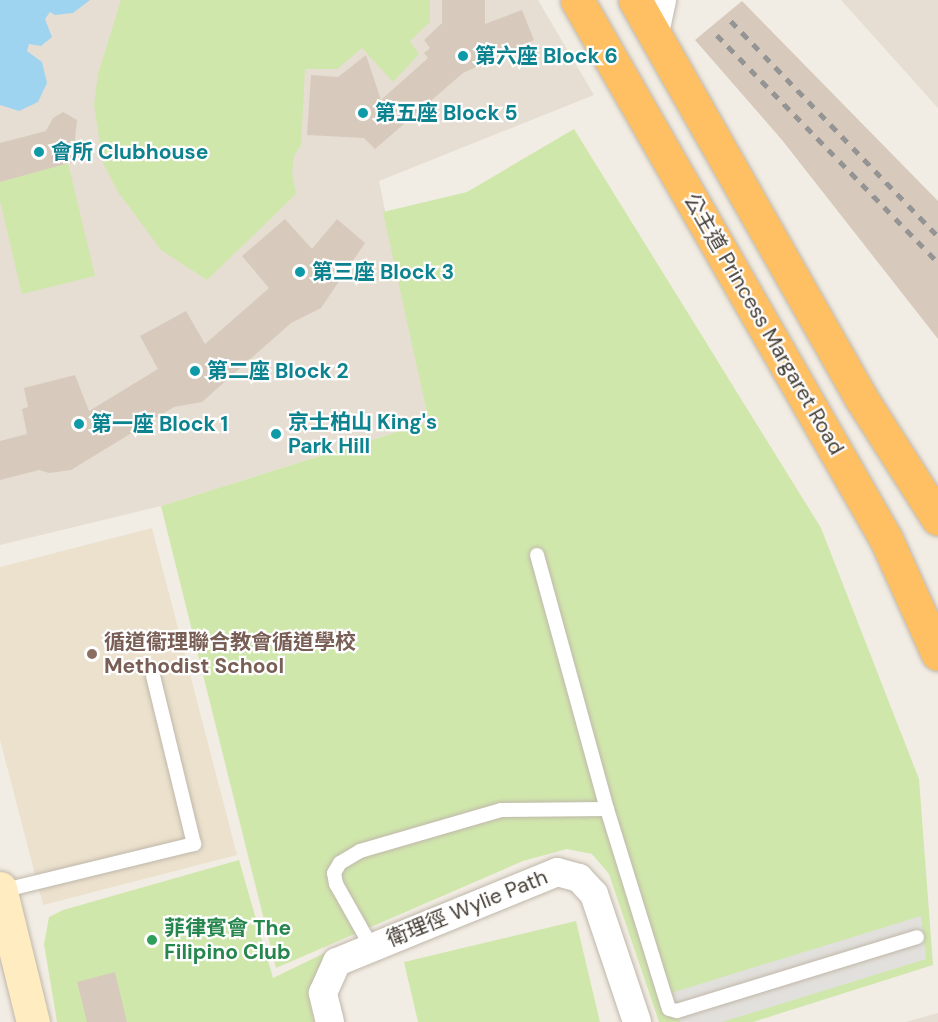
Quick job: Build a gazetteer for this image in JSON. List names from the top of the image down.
{
  "streets": {
    "highway": ["公主道 Princess Margaret Road"],
    "street": ["衛理徑 Wylie Path"]
  },
  "places": [
    "第六座 Block 6",
    "第五座 Block 5",
    "會所 Clubhouse",
    "第三座 Block 3",
    "第二座 Block 2",
    "第一座 Block 1",
    "京士柏山 King's Park Hill",
    "循道衞理聯合教會循道學校 Methodist School",
    "菲律賓會 The Filipino Club"
  ]
}
